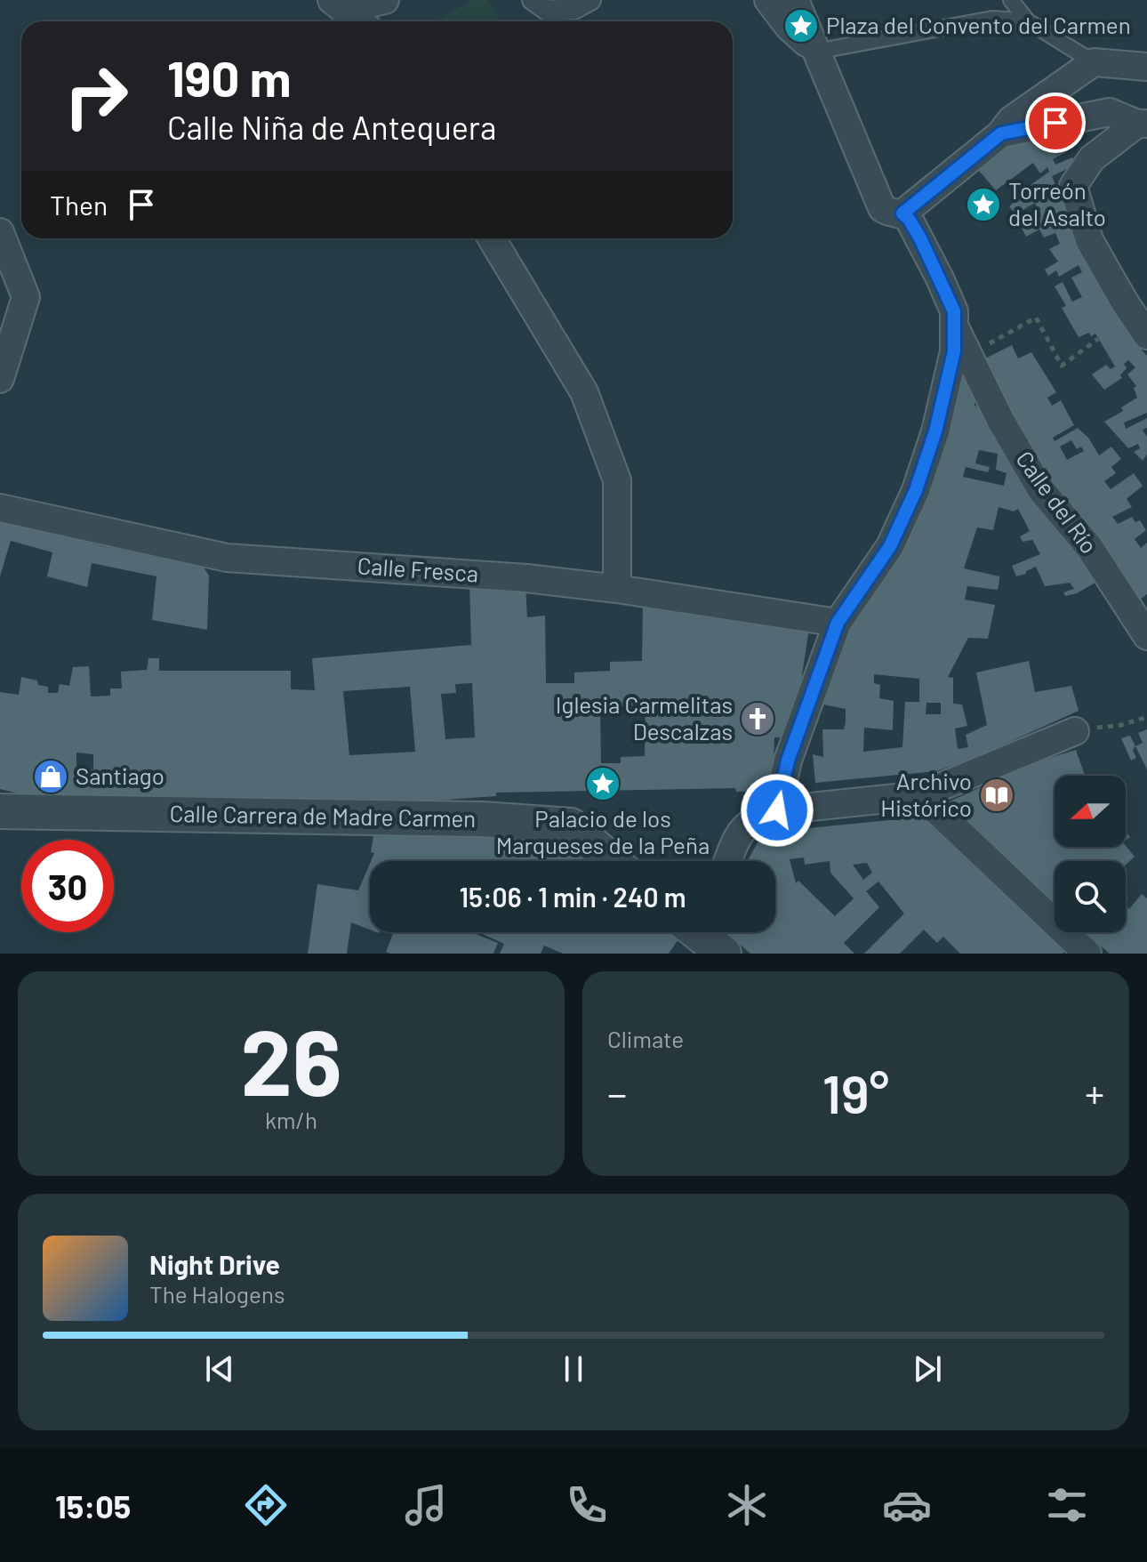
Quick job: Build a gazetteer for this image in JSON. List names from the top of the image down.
{
  "streets": {
    "street": ["Calle del Río", "Calle Fresca", "Calle Carrera de Madre Carmen"]
  },
  "places": {
    "place": ["Plaza del Convento del Carmen", "Torreón del Asalto", "Palacio de los Marqueses de la Peña"],
    "church": ["Iglesia Carmelitas Descalzas"],
    "shop": ["Santiago"],
    "library": ["Archivo Histórico"]
  },
  "north": "left",
  "page": {
    "turn": ["190 m", "Calle Niña de Antequera"],
    "then": "Then",
    "limit": "30",
    "trip": "15:06 · 1 min · 240 m",
    "tile": [
      ["26", "km/h"],
      "Climate"
    ],
    "heat": ["−", "19°", "+"],
    "song": ["Night Drive", "The Halogens"],
    "tabs": "15:05"
  }
}
